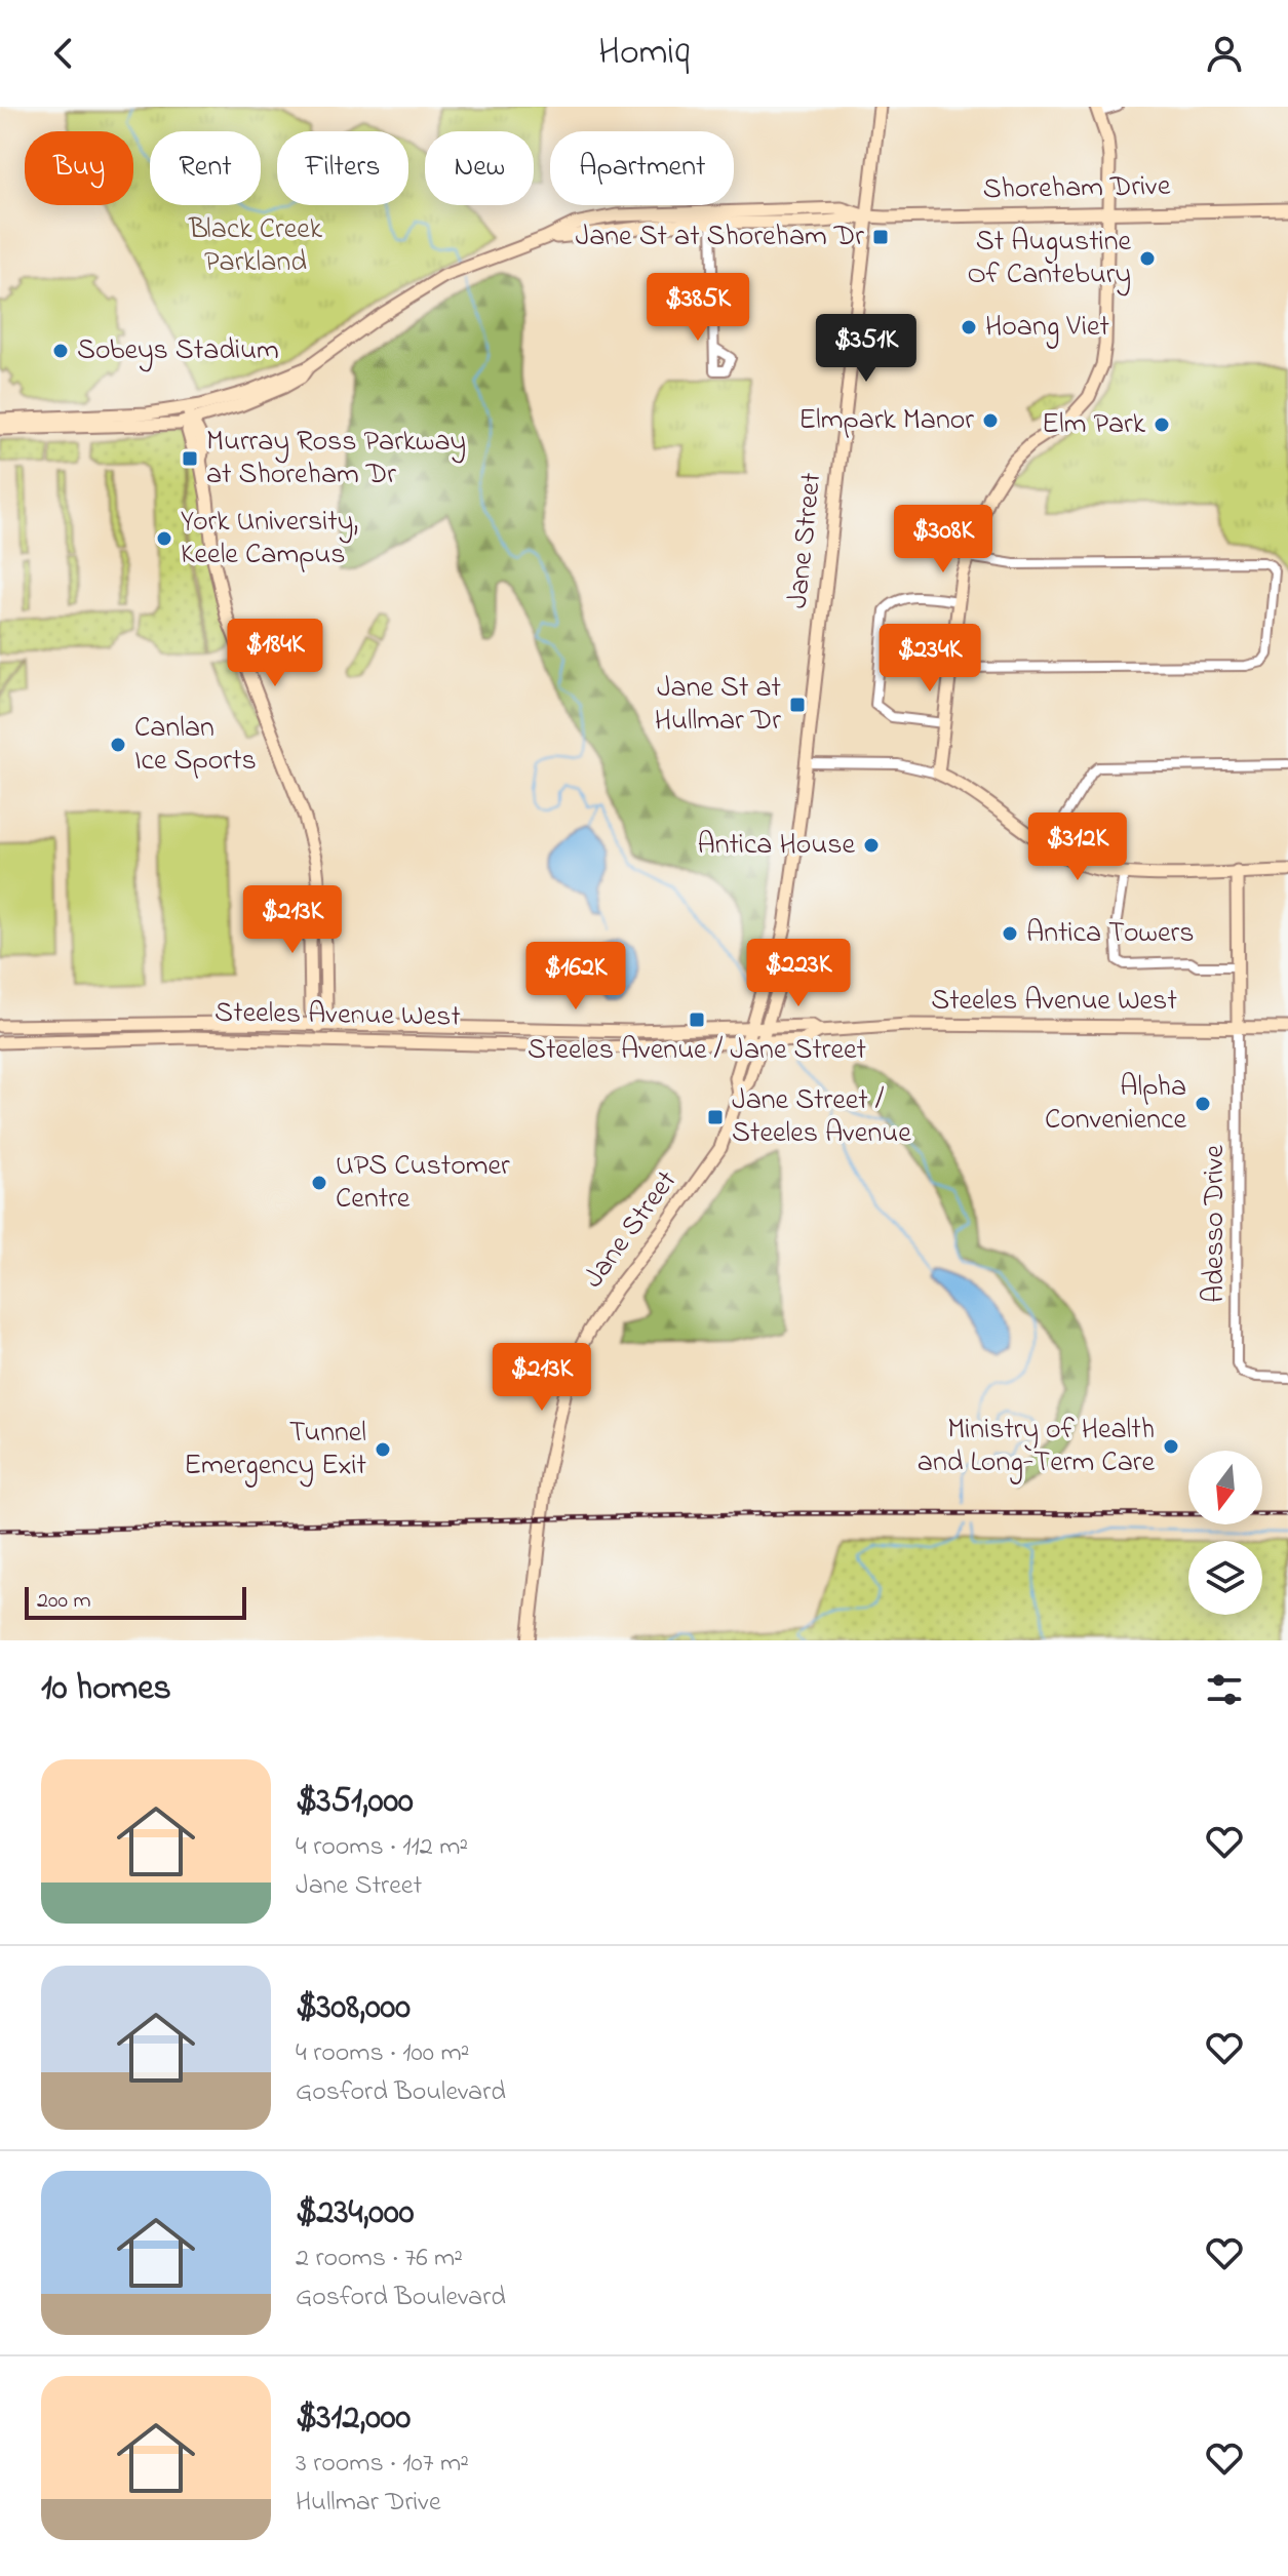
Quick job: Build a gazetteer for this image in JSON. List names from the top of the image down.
{
  "streets": {
    "main road": ["Shoreham Drive", "Jane Street", "Steeles Avenue West"],
    "street": ["Adesso Drive"]
  },
  "crossings": [
    ["Shoreham Drive", "Jane Street"],
    ["Jane Street", "Steeles Avenue West"],
    ["Steeles Avenue West", "Adesso Drive"]
  ],
  "parks": ["Black Creek Parkland"],
  "places": {
    "transit": [
      "Jane St at Shoreham Dr",
      "Murray Ross Parkway at Shoreham Dr",
      "Jane St at Hullmar Dr",
      "Steeles Avenue / Jane Street",
      "Jane Street / Steeles Avenue"
    ],
    "other": [
      "St Augustine Of Cantebury",
      "Hoang Viet",
      "Sobeys Stadium",
      "Elmpark Manor",
      "Elm Park",
      "York University, Keele Campus",
      "Canlan Ice Sports",
      "Antica House",
      "Antica Towers",
      "Alpha Convenience",
      "UPS Customer Centre",
      "Ministry of Health and Long-Term Care",
      "Tunnel Emergency Exit"
    ]
  },
  "scale_bar": "200 m",
  "north": "bottom",
  "page": {
    "header": "Homiq",
    "chip": [
      "Buy",
      "Rent",
      "Filters",
      "New",
      "Apartment"
    ],
    "price": [
      "$385K",
      "$351K",
      "$308K",
      "$184K",
      "$234K",
      "$312K",
      "$213K",
      "$223K",
      "$162K",
      "$213K"
    ],
    "scale": "200 m",
    "heading": "10 homes",
    "list": [
      {
        "name": "$351,000",
        "note": "4 rooms · 112 m² · Jane Street"
      },
      {
        "name": "$308,000",
        "note": "4 rooms · 100 m² · Gosford Boulevard"
      },
      {
        "name": "$234,000",
        "note": "2 rooms · 76 m² · Gosford Boulevard"
      },
      {
        "name": "$312,000",
        "note": "3 rooms · 107 m² · Hullmar Drive"
      }
    ]
  }
}
